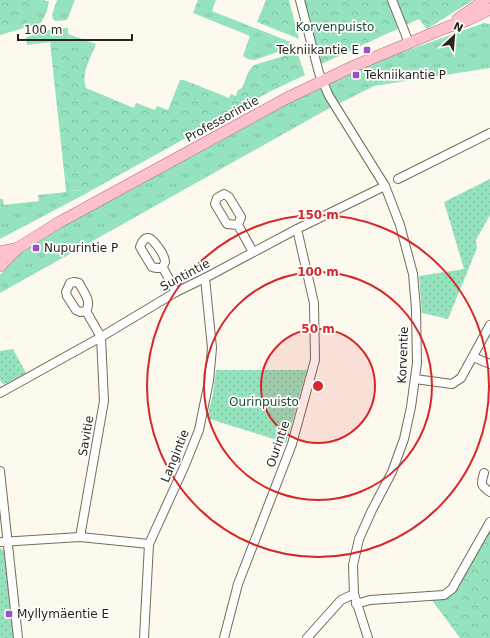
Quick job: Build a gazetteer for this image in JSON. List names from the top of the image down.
{
  "streets": {
    "main road": ["Professorintie"],
    "street": [
      "Suntintie",
      "Korventie",
      "Savitie",
      "Ourintie",
      "Langintie"
    ]
  },
  "crossings": [
    ["Professorintie", "Korventie"],
    ["Suntintie", "Korventie"],
    ["Suntintie", "Savitie"],
    ["Suntintie", "Ourintie"],
    ["Suntintie", "Langintie"]
  ],
  "parks": ["Korvenpuisto", "Ourinpuisto"],
  "places": {
    "transit": [
      "Tekniikantie E",
      "Tekniikantie P",
      "Nupurintie P",
      "Myllymäentie E"
    ]
  },
  "scale_bar": "100 m",
  "north": "top right",
  "rings": ["150 m", "100 m", "50 m"]
}
